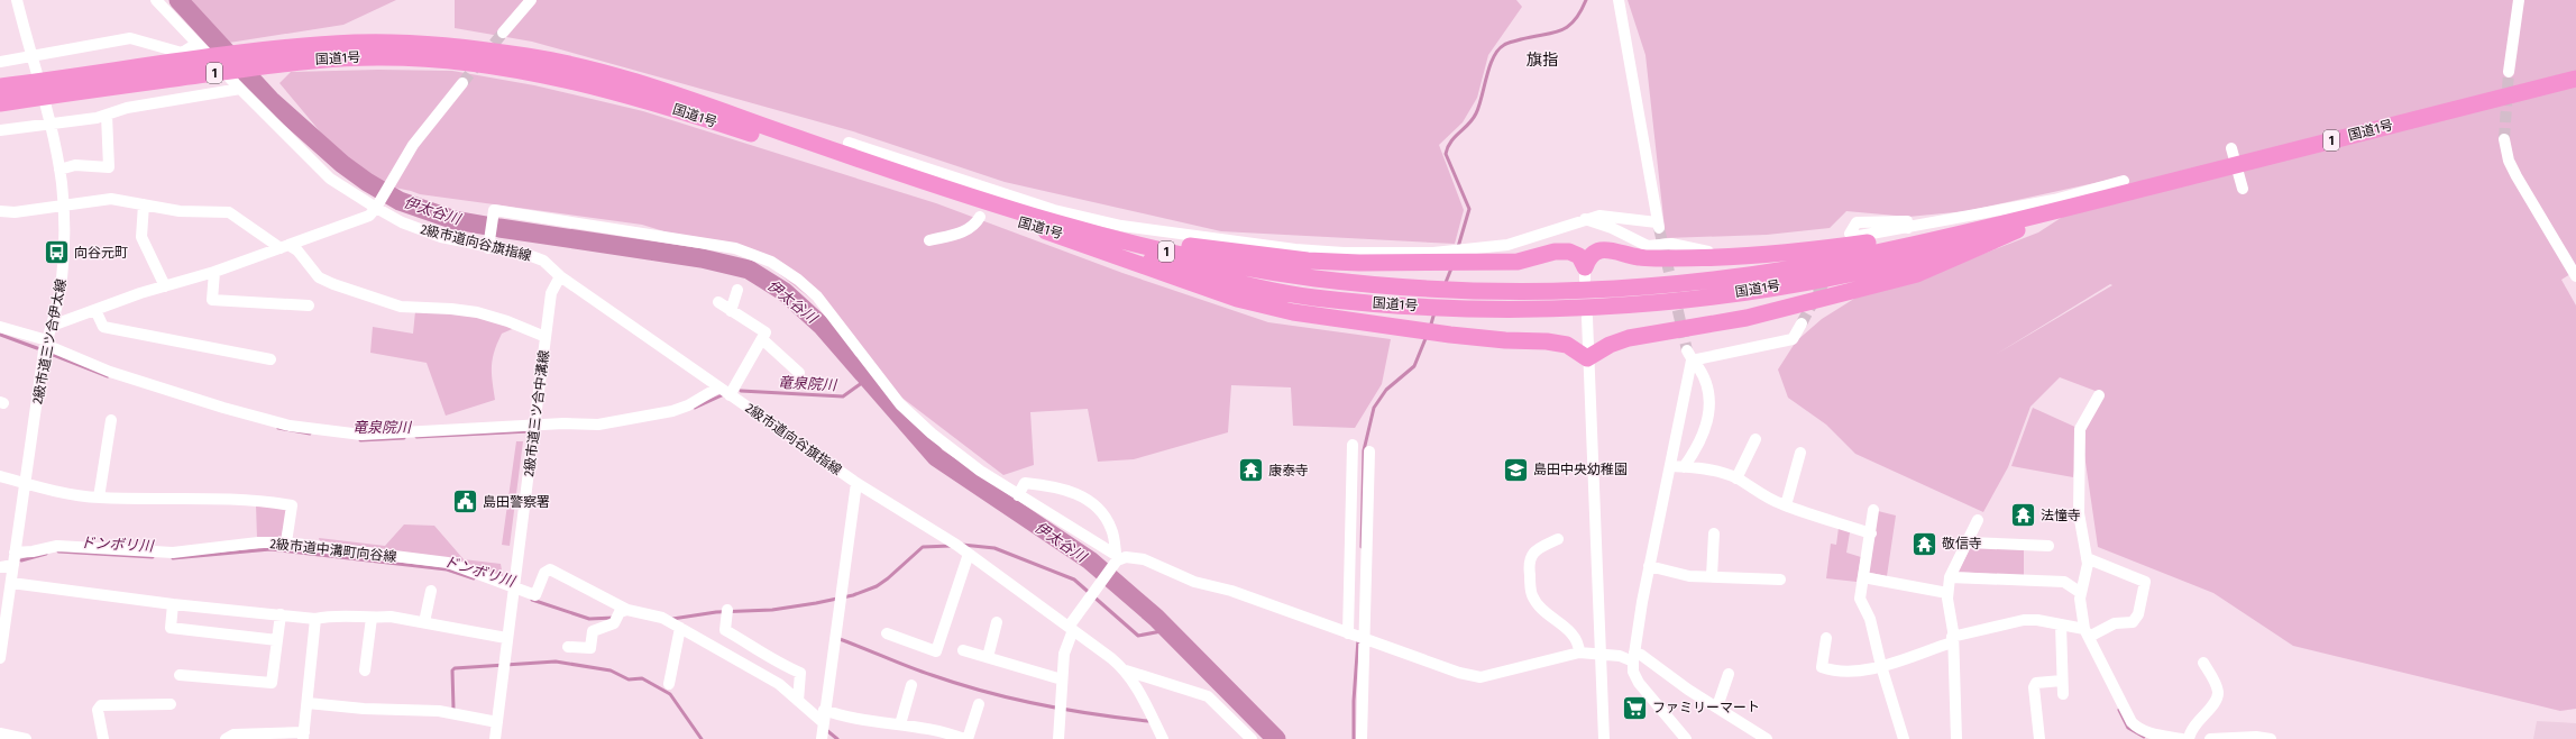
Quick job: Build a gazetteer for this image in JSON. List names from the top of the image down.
{
  "streets": {
    "highway": ["国道1号", "1"],
    "street": [
      "2級市道向谷旗指線",
      "2級市道三ツ合伊太線",
      "2級市道三ツ合中溝線",
      "2級市道中溝町向谷線"
    ]
  },
  "crossings": [
    ["2級市道向谷旗指線", "2級市道三ツ合中溝線"],
    ["2級市道三ツ合伊太線", "2級市道中溝町向谷線"],
    ["2級市道三ツ合中溝線", "2級市道中溝町向谷線"]
  ],
  "districts": ["旗指"],
  "water": ["伊太谷川", "竜泉院川", "ドンボリ川"],
  "places": {
    "bus stop": ["向谷元町"],
    "school or university": ["島田中央幼稚園"],
    "temple": ["康泰寺", "法憧寺", "敬信寺"],
    "public building": ["島田警察署"],
    "supermarket": ["ファミリーマート"]
  }
}
